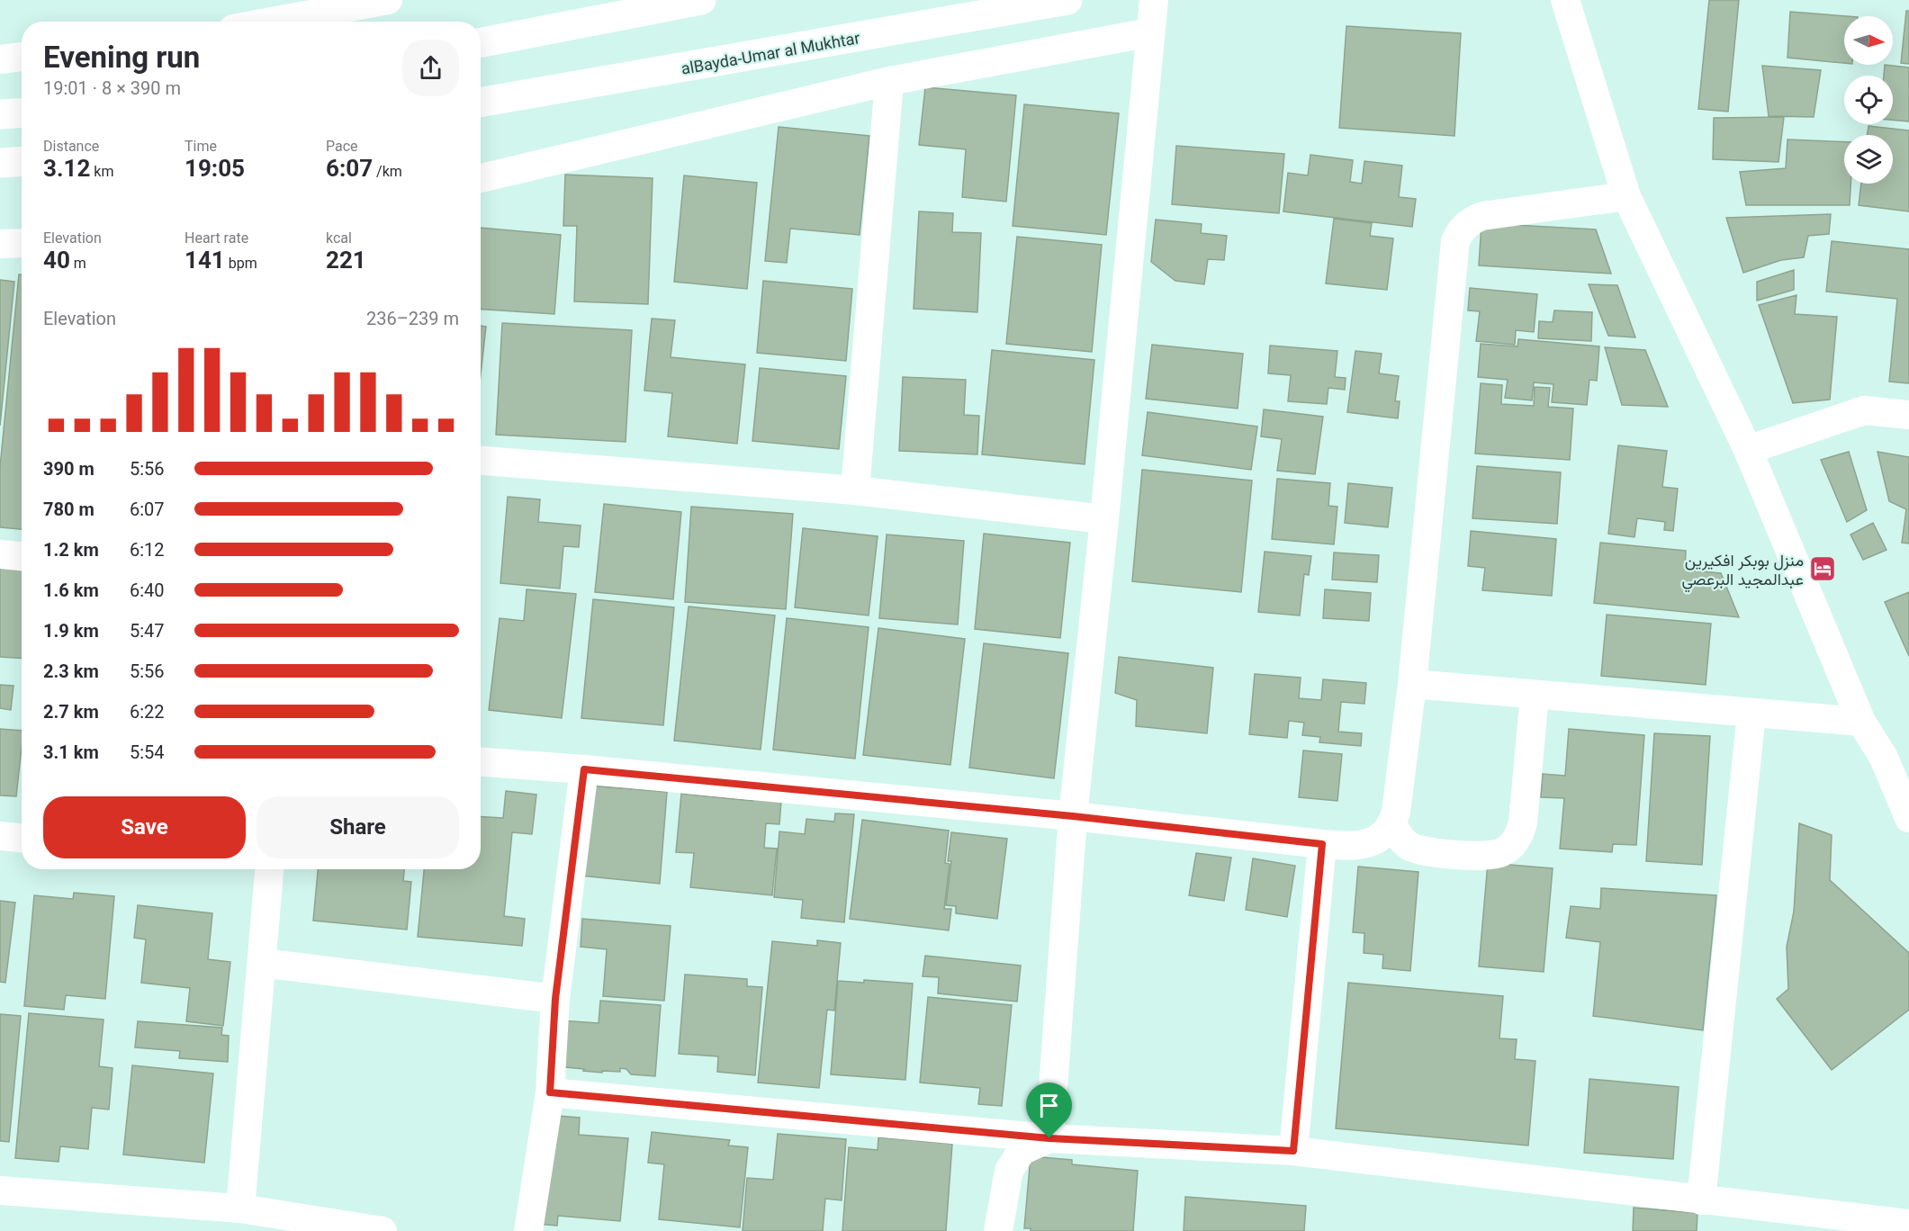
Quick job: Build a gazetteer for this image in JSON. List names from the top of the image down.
{
  "streets": {
    "main road": ["alBayda-Umar al Mukhtar"]
  },
  "places": {
    "hotel": ["منزل بوبكر افكيرين عبدالمجيد البرعصي"]
  },
  "north": "right",
  "page": {
    "heading": ["Evening run", "19:01 · 8 × 390 m"],
    "stats": [
      ["Distance", "3.12 km"],
      ["Time", "19:05"],
      ["Pace", "6:07 /km"],
      ["Elevation", "40 m"],
      ["Heart rate", "141 bpm"],
      ["kcal", "221"]
    ],
    "chart": ["Elevation", "236–239 m"],
    "list": [
      {
        "name": "390 m",
        "note": "5:56"
      },
      {
        "name": "780 m",
        "note": "6:07"
      },
      {
        "name": "1.2 km",
        "note": "6:12"
      },
      {
        "name": "1.6 km",
        "note": "6:40"
      },
      {
        "name": "1.9 km",
        "note": "5:47"
      },
      {
        "name": "2.3 km",
        "note": "5:56"
      },
      {
        "name": "2.7 km",
        "note": "6:22"
      },
      {
        "name": "3.1 km",
        "note": "5:54"
      }
    ],
    "buttons": ["Save", "Share"]
  }
}
